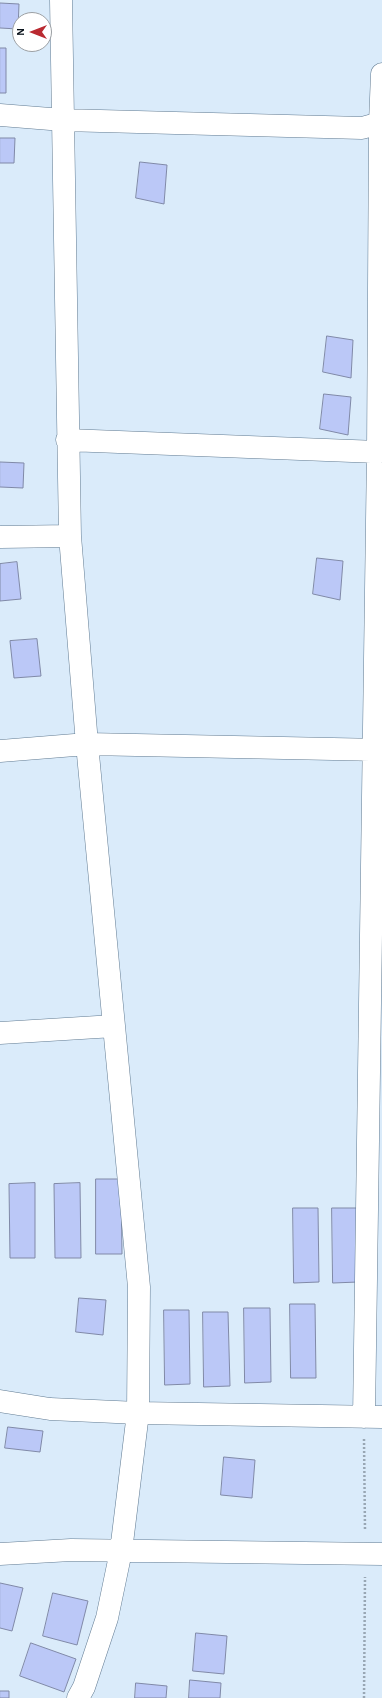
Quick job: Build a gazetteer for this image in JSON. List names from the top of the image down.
{
  "north": "left"
}
